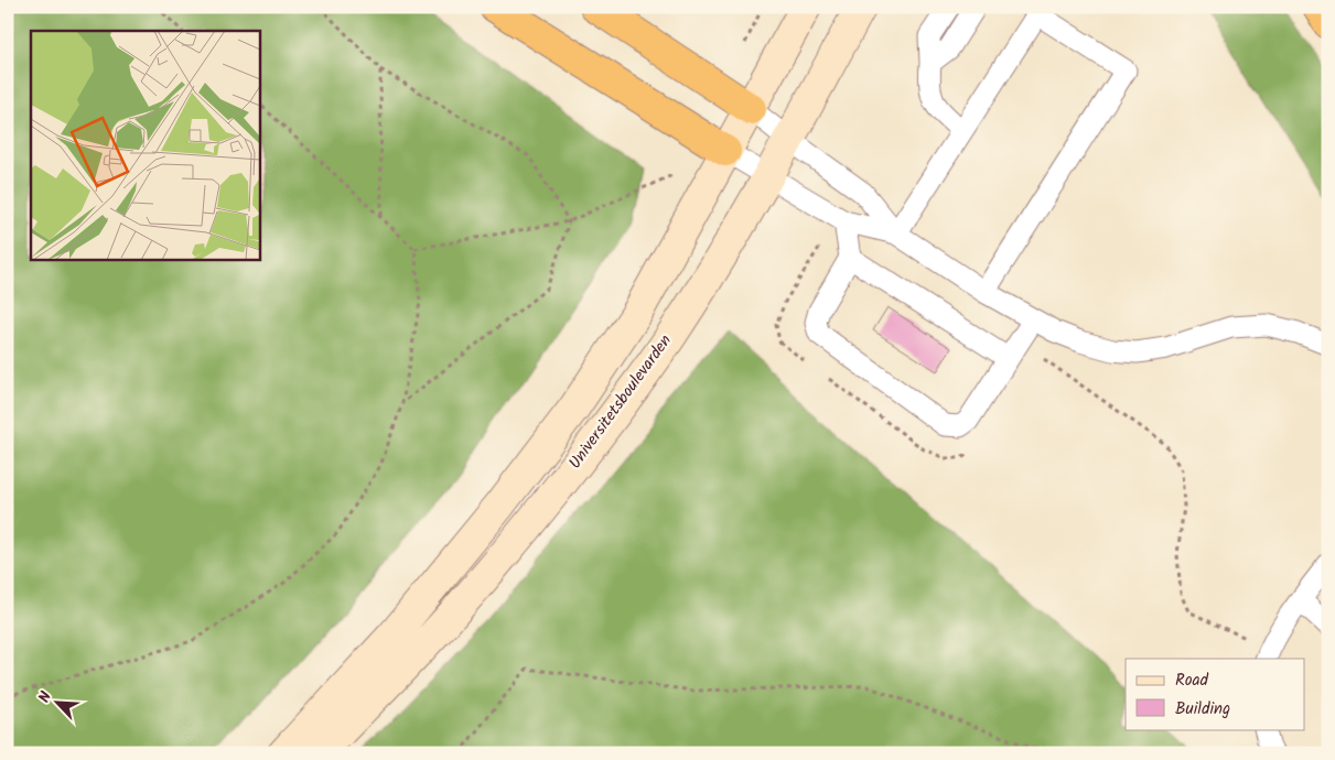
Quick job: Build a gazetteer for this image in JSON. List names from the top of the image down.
{
  "streets": {
    "main road": ["Universitetsboulevarden"]
  },
  "legend": ["Road", "Building"],
  "north": "top left"
}
